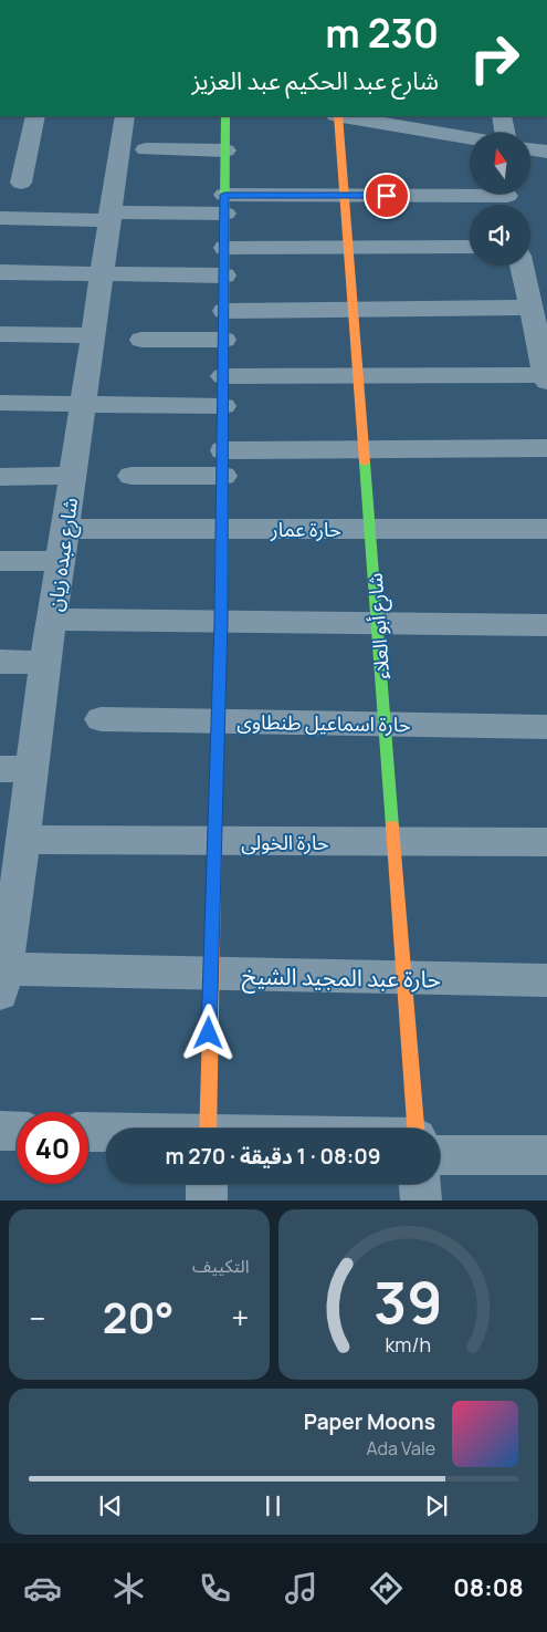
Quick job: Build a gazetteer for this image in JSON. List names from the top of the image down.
{
  "streets": {
    "street": [
      "حارة عمار",
      "شارع عبده زيان",
      "شارع أبو العلاء",
      "حارة اسماعيل طنطاوى",
      "حارة الخولى",
      "حارة عبد المجيد الشيخ"
    ]
  },
  "crossings": [
    ["حارة عمار", "شارع عبده زيان"],
    ["حارة عمار", "شارع أبو العلاء"],
    ["شارع عبده زيان", "حارة الخولى"],
    ["شارع عبده زيان", "حارة عبد المجيد الشيخ"],
    ["شارع أبو العلاء", "حارة اسماعيل طنطاوى"],
    ["شارع أبو العلاء", "حارة الخولى"],
    ["شارع أبو العلاء", "حارة عبد المجيد الشيخ"]
  ],
  "north": "top",
  "page": {
    "turn": ["230 m", "شارع عبد الحكيم عبد العزيز"],
    "limit": "40",
    "trip": "08:09 · 1 دقيقة · 270 m",
    "tile": "التكييف",
    "heat": ["−", "20°", "+"],
    "song": ["Paper Moons", "Ada Vale"],
    "tabs": "08:08",
    "gauge": ["39", "km/h"]
  }
}
